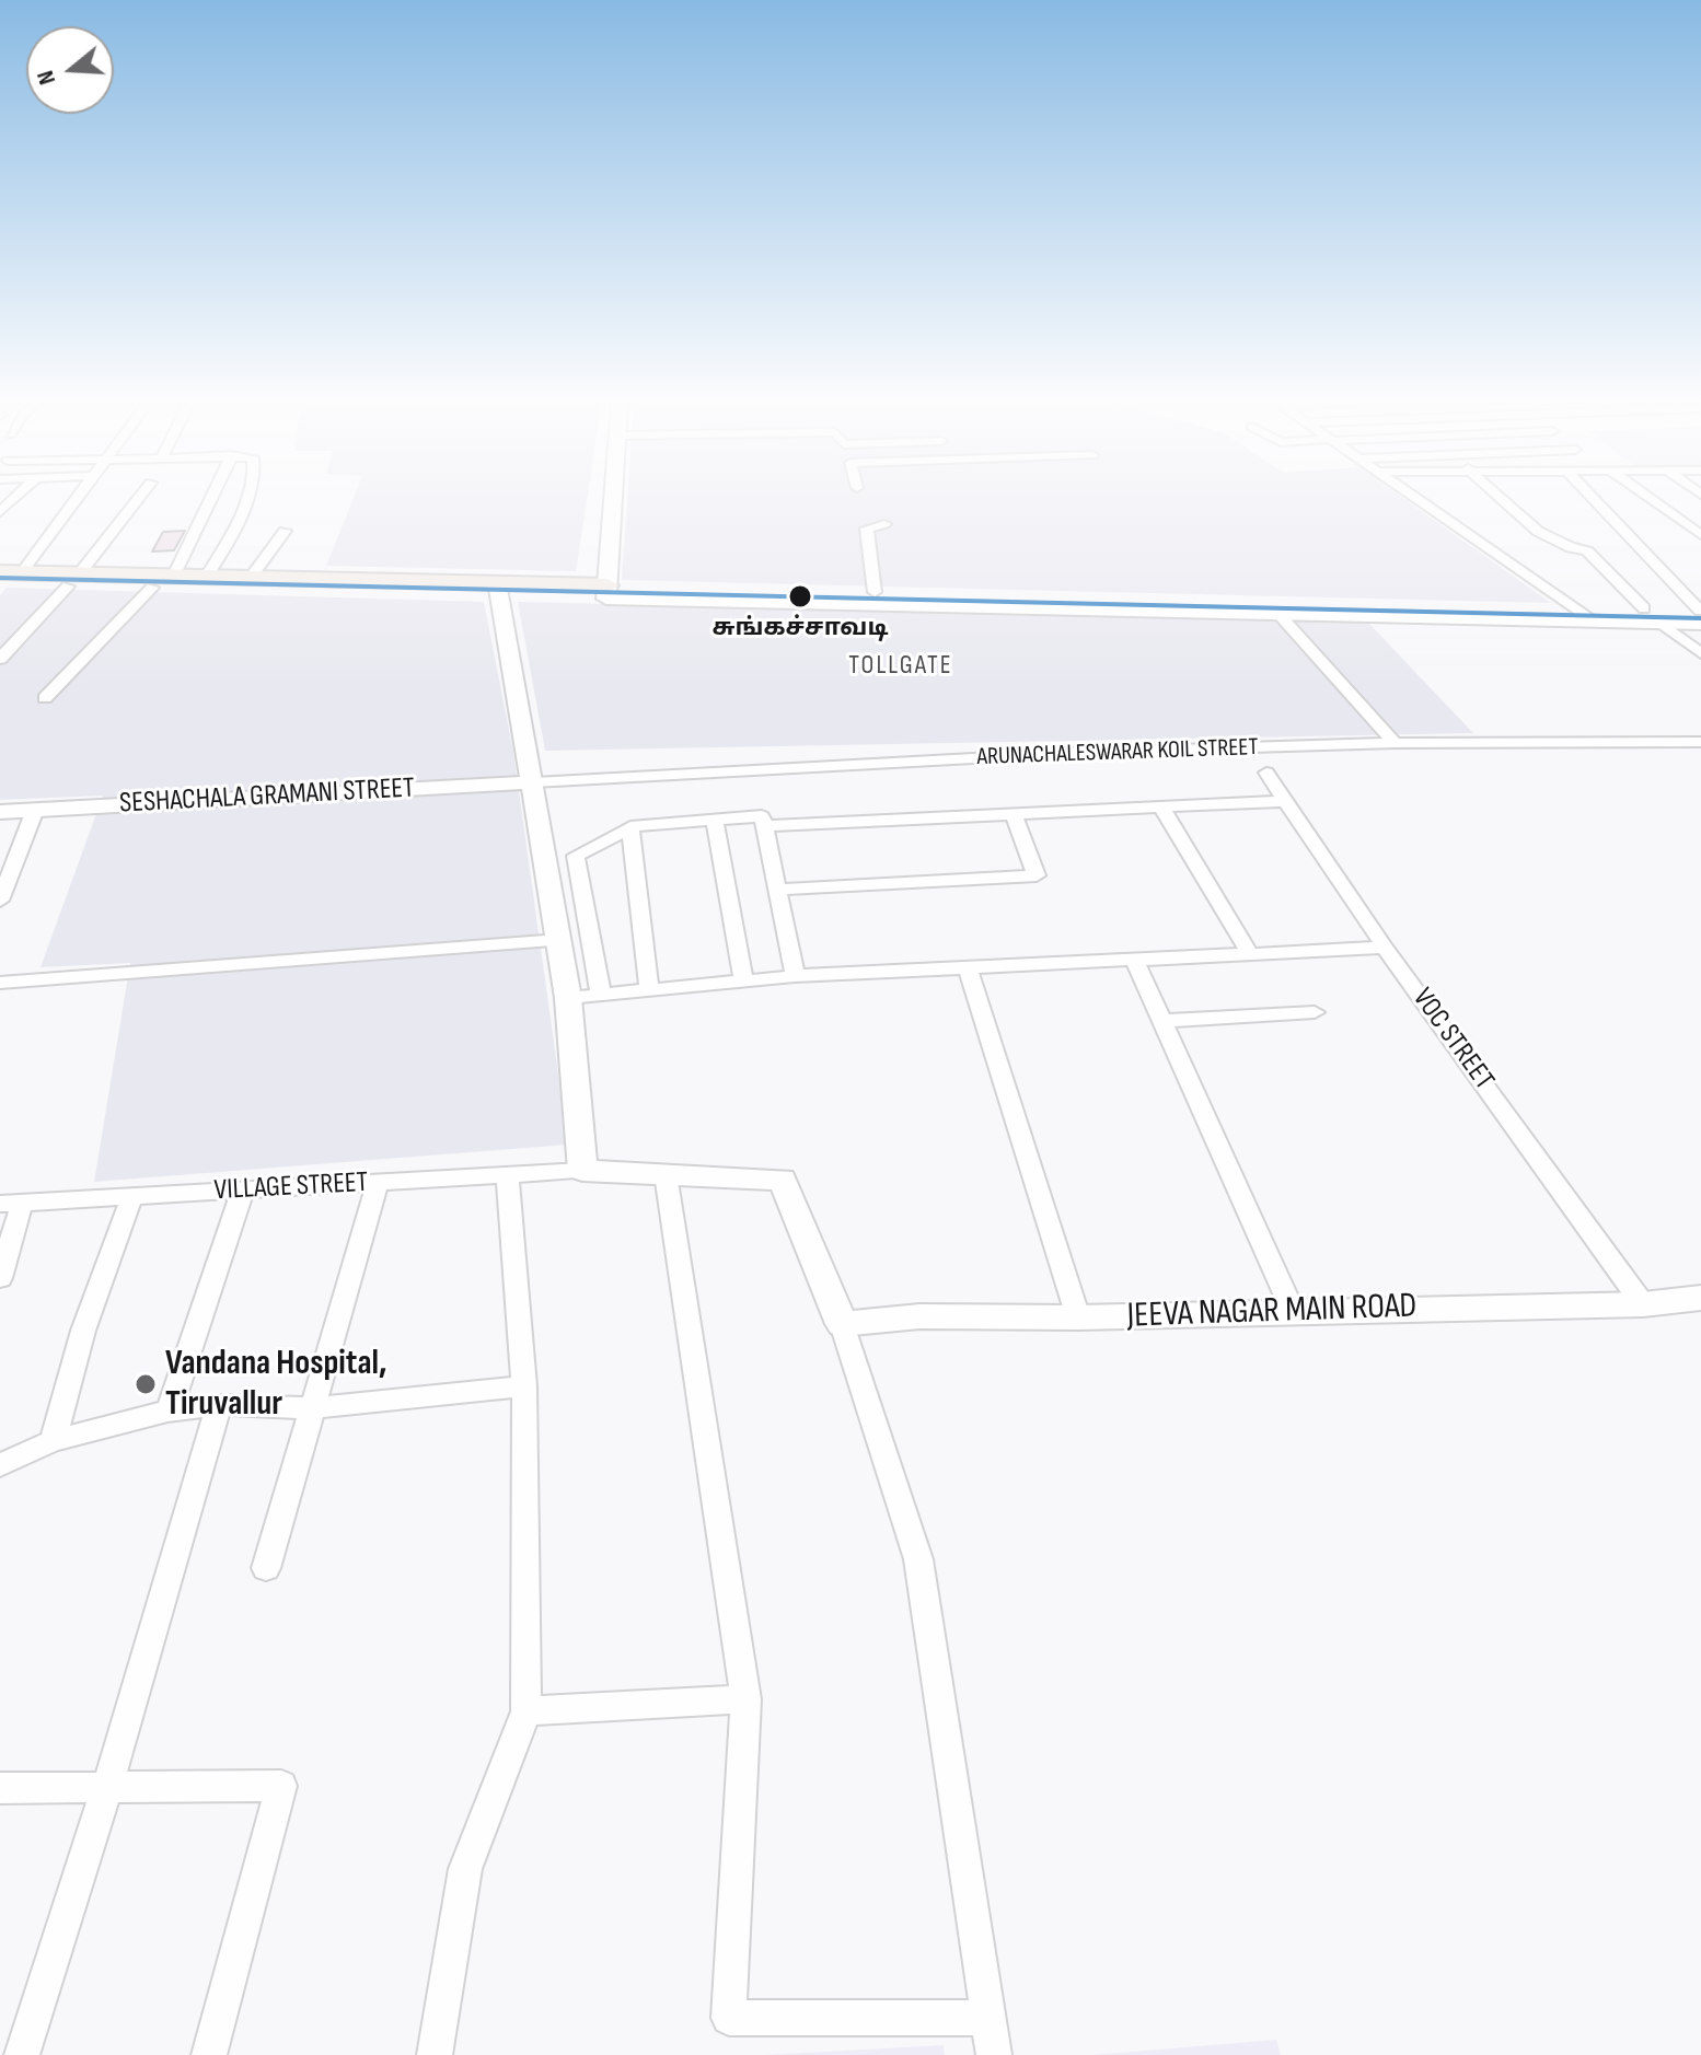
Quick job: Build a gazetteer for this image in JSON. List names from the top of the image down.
{
  "streets": {
    "street": [
      "ARUNACHALESWARAR KOIL STREET",
      "SESHACHALA GRAMANI STREET",
      "VOC STREET",
      "VILLAGE STREET",
      "JEEVA NAGAR MAIN ROAD"
    ]
  },
  "crossings": [
    ["ARUNACHALESWARAR KOIL STREET", "SESHACHALA GRAMANI STREET"],
    ["VOC STREET", "JEEVA NAGAR MAIN ROAD"]
  ],
  "districts": ["TOLLGATE"],
  "places": ["சுங்கச்சாவடி", "Vandana Hospital, Tiruvallur"],
  "north": "left"
}
